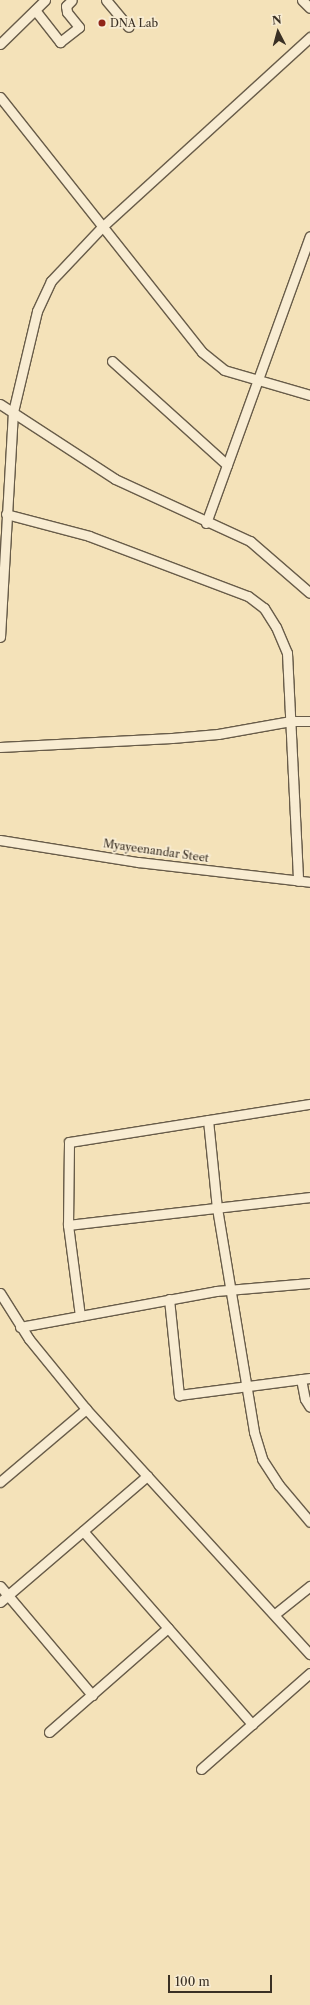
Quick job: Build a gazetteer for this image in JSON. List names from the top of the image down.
{
  "streets": {
    "street": ["Myayeenandar Steet"]
  },
  "places": ["DNA Lab"],
  "scale_bar": "100 m",
  "north": "top"
}
